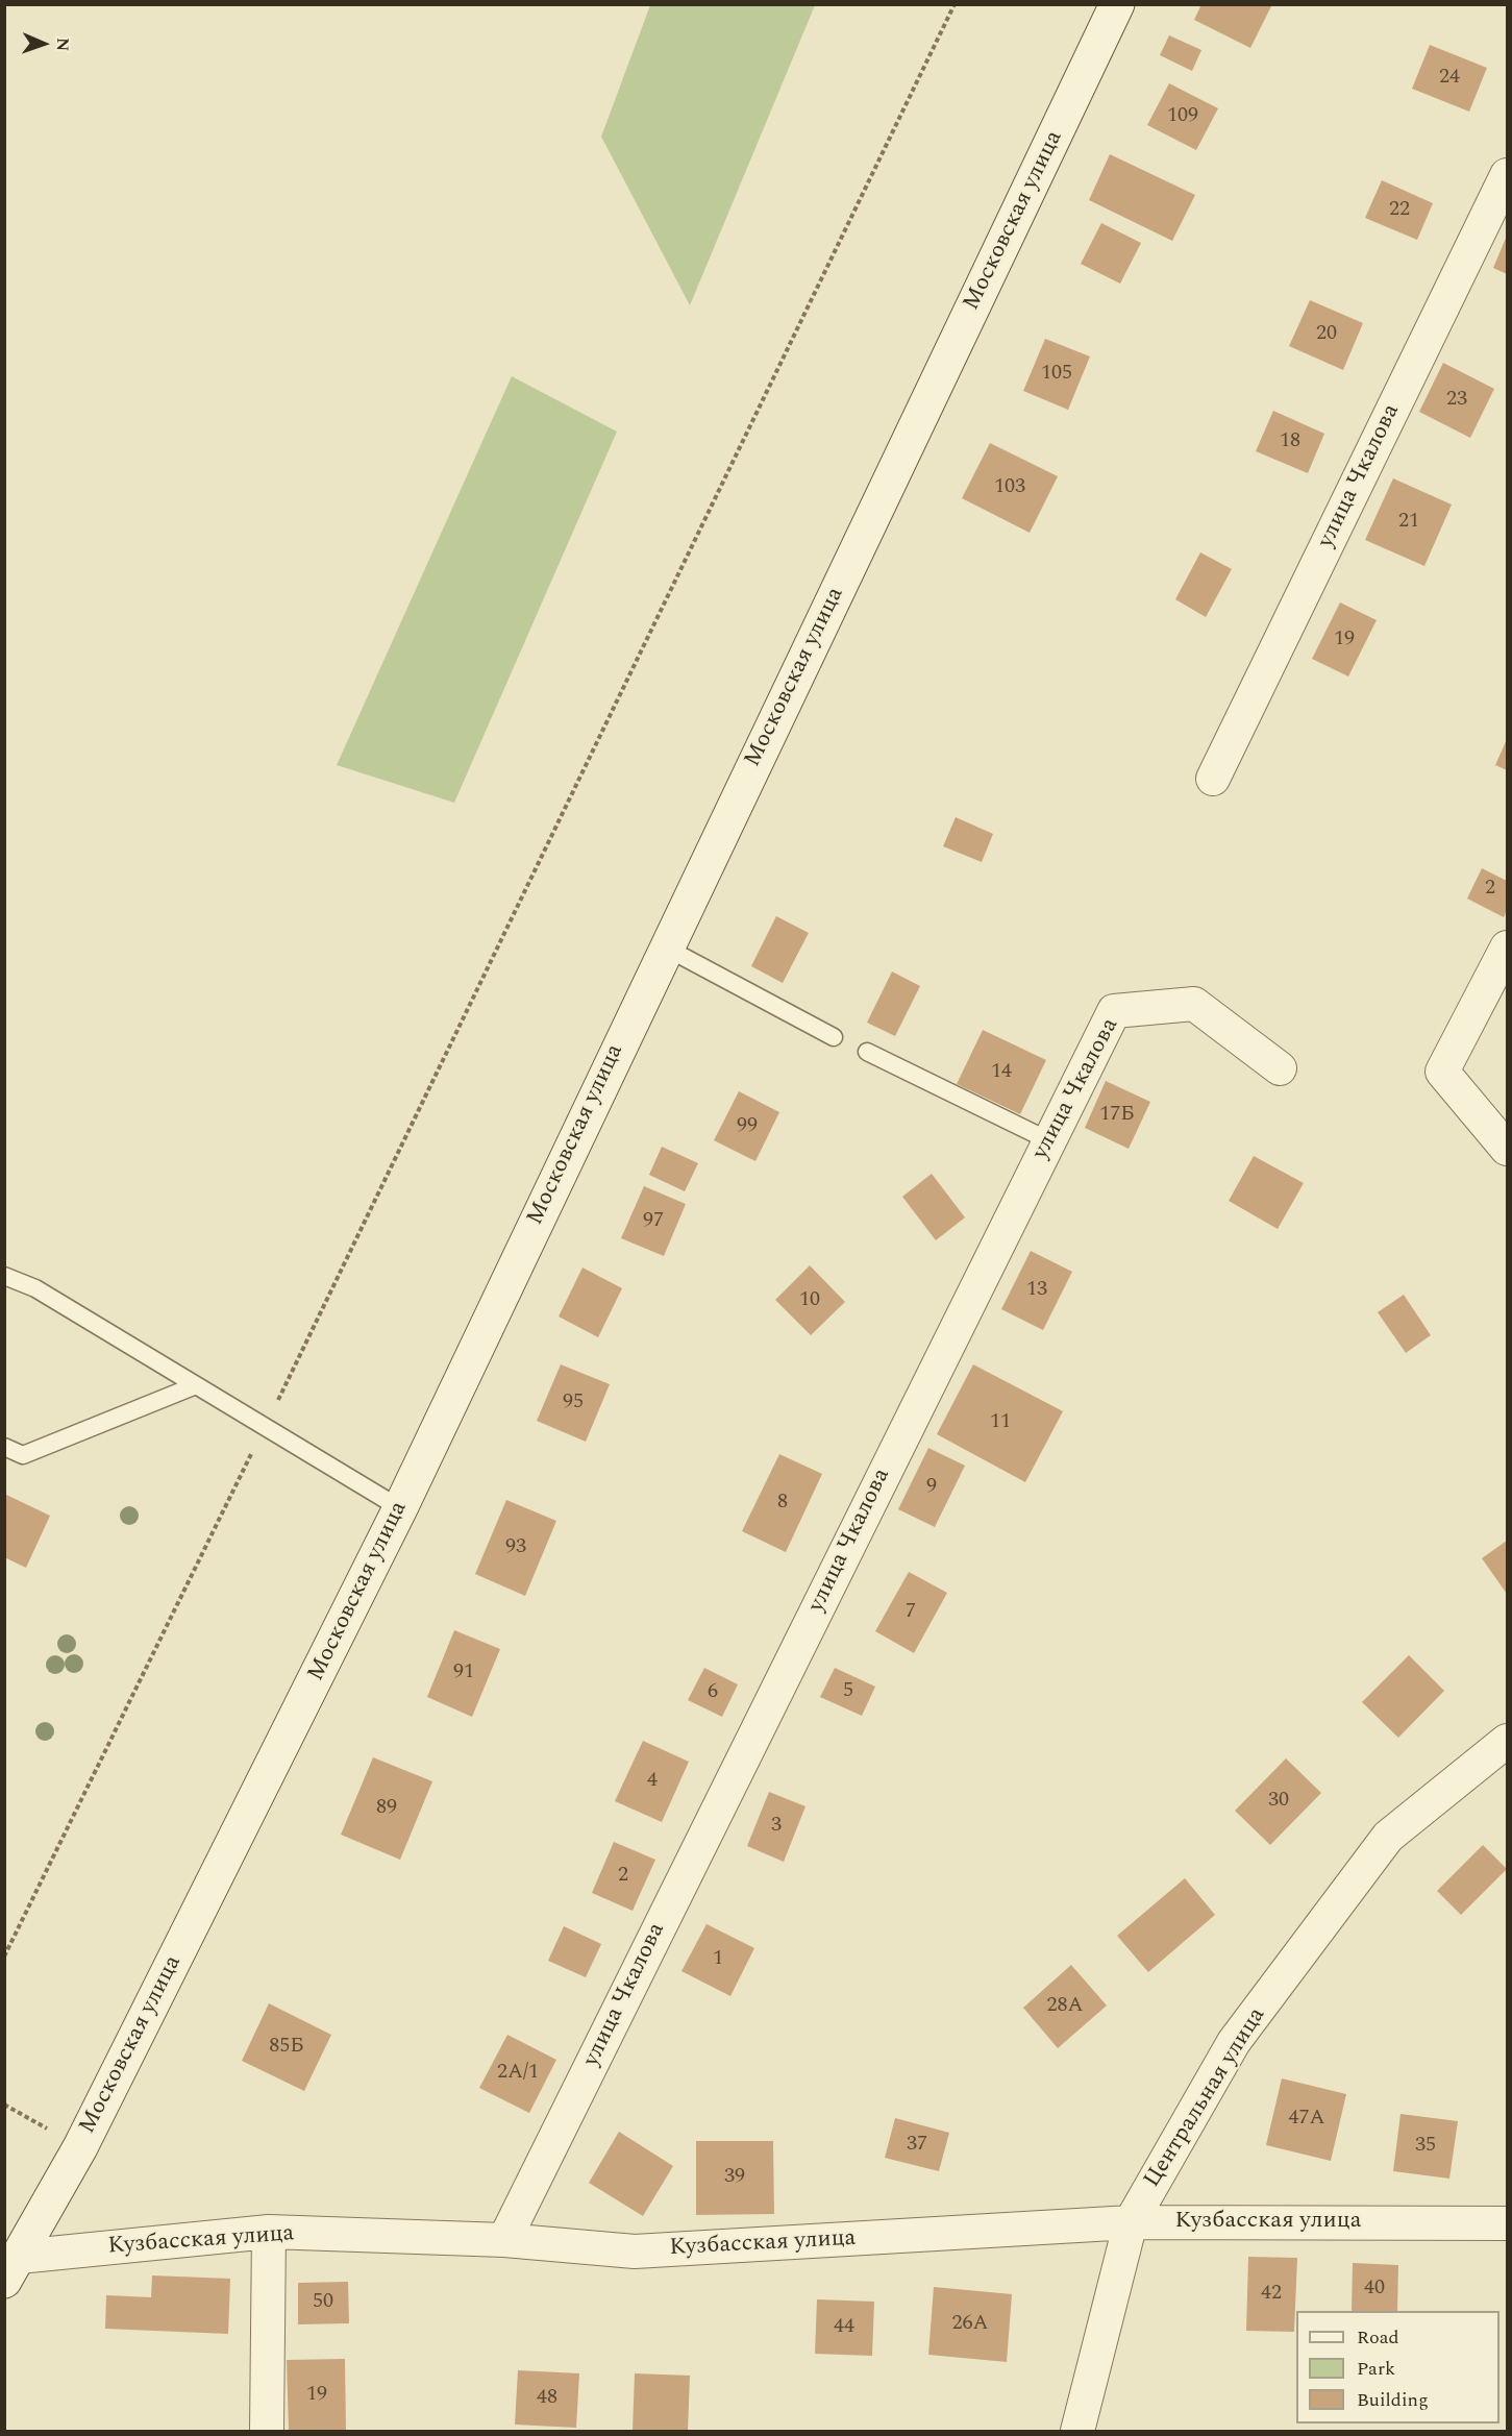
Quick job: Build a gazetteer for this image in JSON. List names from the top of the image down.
{
  "streets": {
    "main road": ["Московская улица"],
    "street": ["улица Чкалова", "Центральная улица", "Кузбасская улица"]
  },
  "crossings": [
    ["Московская улица", "Кузбасская улица"],
    ["улица Чкалова", "Кузбасская улица"],
    ["Центральная улица", "Кузбасская улица"]
  ],
  "house_numbers": [
    "24",
    "109",
    "22",
    "20",
    "105",
    "23",
    "18",
    "103",
    "21",
    "19",
    "2",
    "14",
    "17Б",
    "99",
    "97",
    "13",
    "10",
    "95",
    "11",
    "9",
    "8",
    "93",
    "7",
    "91",
    "5",
    "6",
    "4",
    "30",
    "89",
    "3",
    "2",
    "1",
    "28А",
    "85Б",
    "2А/1",
    "47А",
    "37",
    "35",
    "39",
    "40",
    "42",
    "50",
    "26А",
    "44",
    "19",
    "48"
  ],
  "legend": ["Road", "Park", "Building"],
  "north": "right"
}
